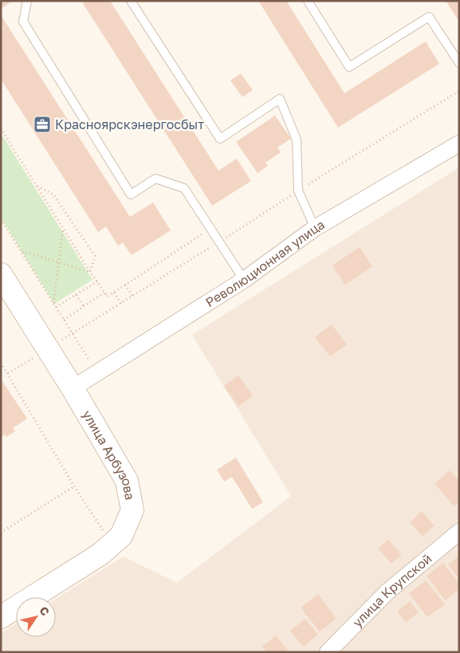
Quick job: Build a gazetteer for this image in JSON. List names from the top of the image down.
{
  "streets": {
    "street": ["Революционная улица", "улица Арбузова", "улица Крупской"]
  },
  "crossings": [
    ["Революционная улица", "улица Арбузова"]
  ],
  "places": {
    "office": ["Красноярскэнергосбыт"]
  },
  "north": "top right"
}
